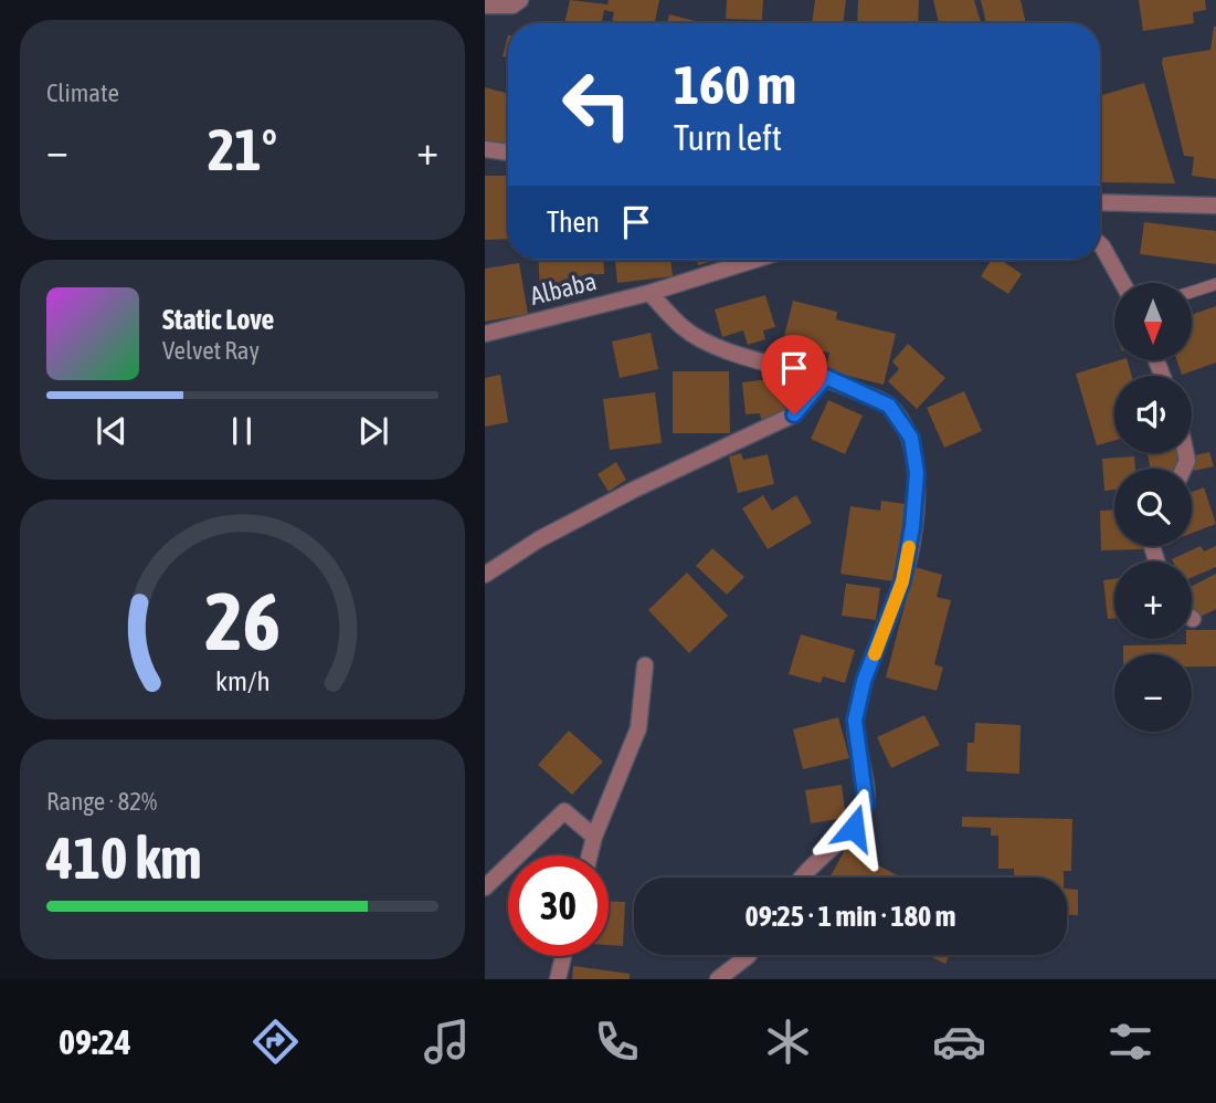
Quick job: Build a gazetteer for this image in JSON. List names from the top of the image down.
{
  "streets": {
    "street": ["Albaba"]
  },
  "north": "bottom",
  "page": {
    "tile": [
      "Climate",
      ["Range · 82%", "410 km"]
    ],
    "turn": ["160 m", "Turn left"],
    "heat": ["−", "21°", "+"],
    "then": "Then",
    "map_buttons": ["+", "−"],
    "song": ["Static Love", "Velvet Ray"],
    "limit": "30",
    "trip": "09:25 · 1 min · 180 m",
    "tabs": "09:24",
    "gauge": ["26", "km/h"]
  }
}
